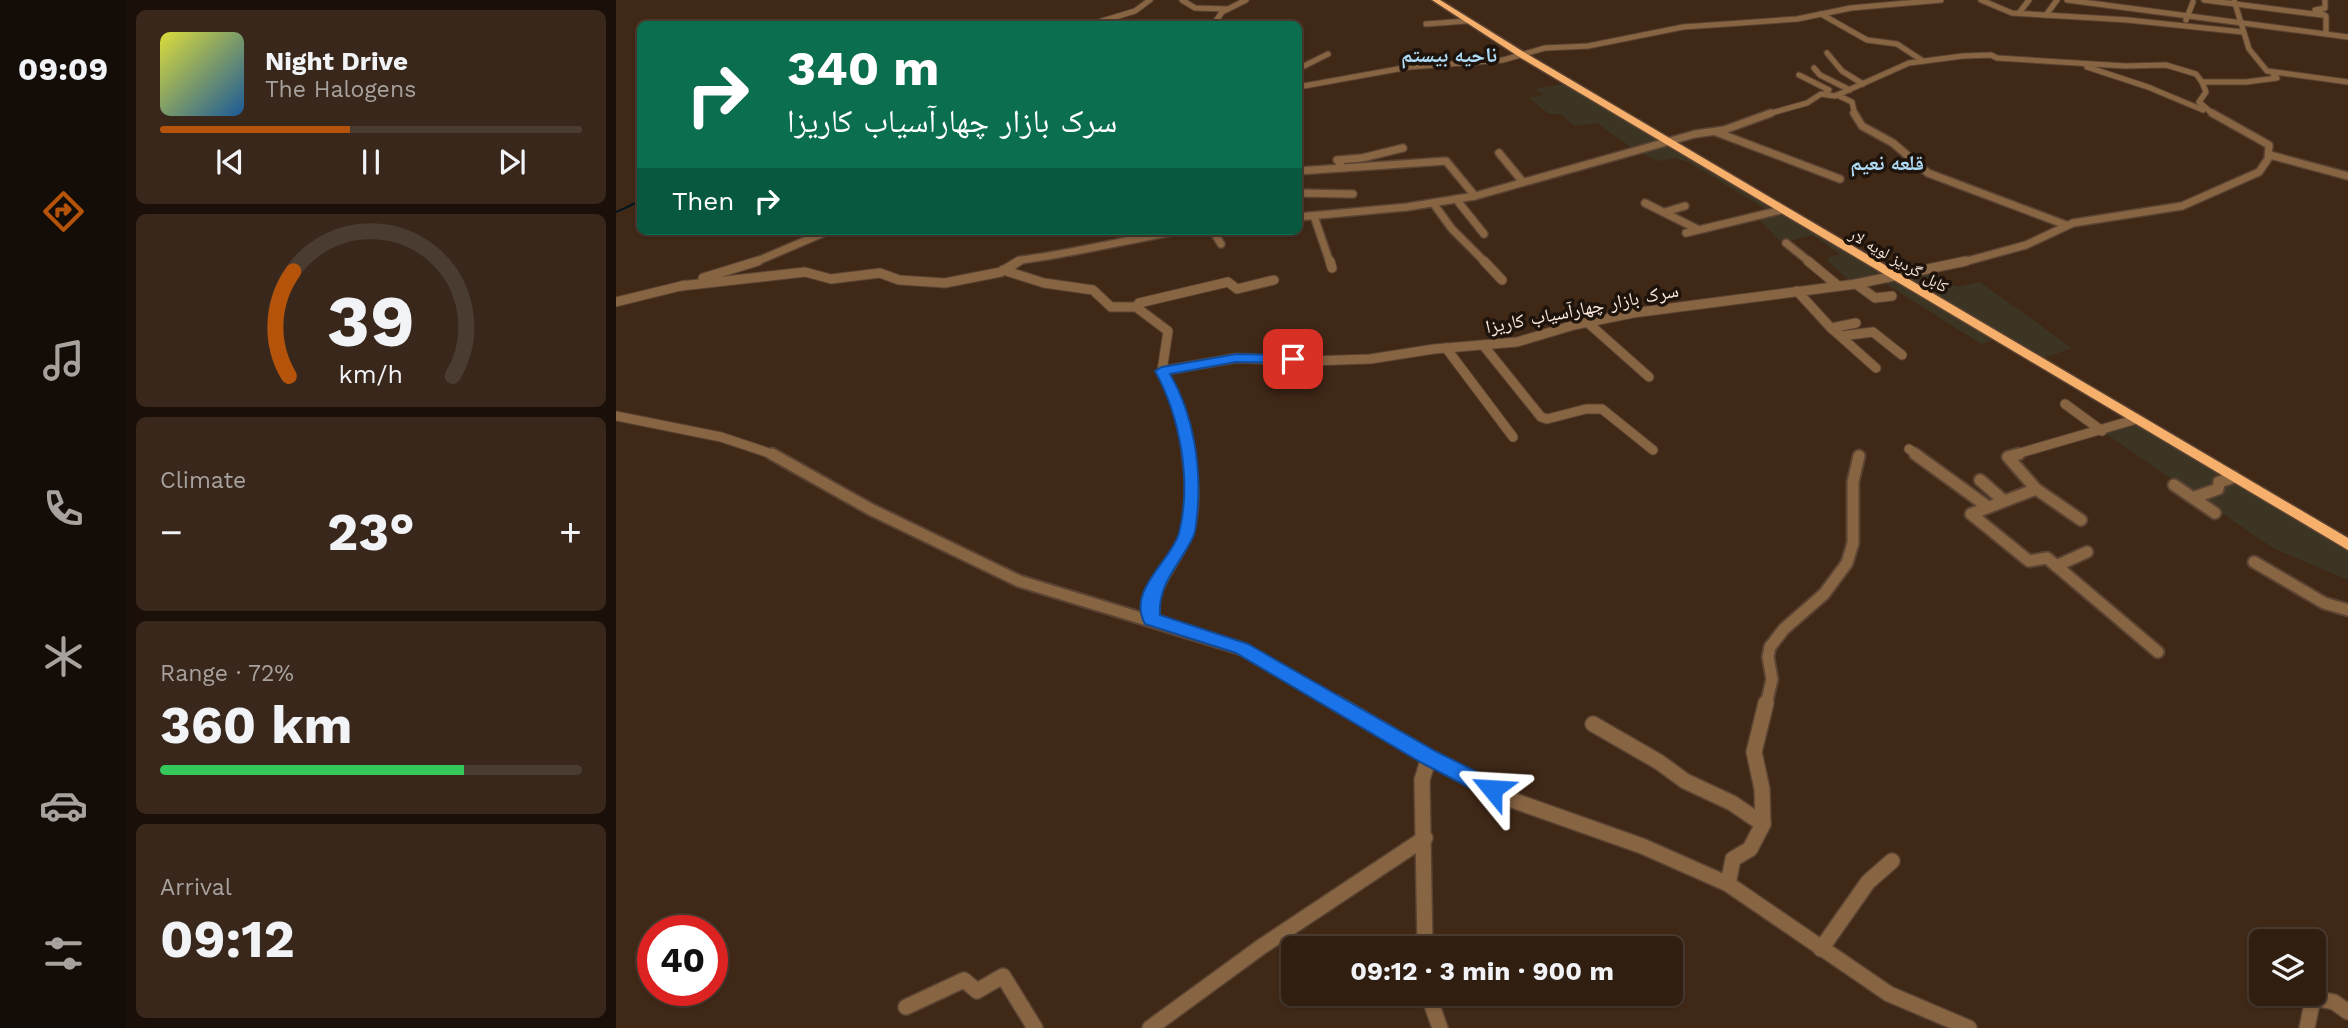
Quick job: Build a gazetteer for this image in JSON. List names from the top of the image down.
{
  "streets": {
    "highway": ["کابل گردیز لویه لار"],
    "street": ["سرک بازار چهارآسیاب کاریزا"]
  },
  "crossings": [
    ["کابل گردیز لویه لار", "سرک بازار چهارآسیاب کاریزا"]
  ],
  "districts": ["ناحیه بیستم", "قلعه نعيم"],
  "page": {
    "tabs": "09:09",
    "turn": ["340 m", "سرک بازار چهارآسیاب کاریزا"],
    "song": ["Night Drive", "The Halogens"],
    "then": "Then",
    "tile": [
      "Climate",
      ["Range · 72%", "360 km"],
      ["Arrival", "09:12"]
    ],
    "heat": ["−", "23°", "+"],
    "limit": "40",
    "trip": "09:12 · 3 min · 900 m",
    "gauge": ["39", "km/h"]
  }
}
